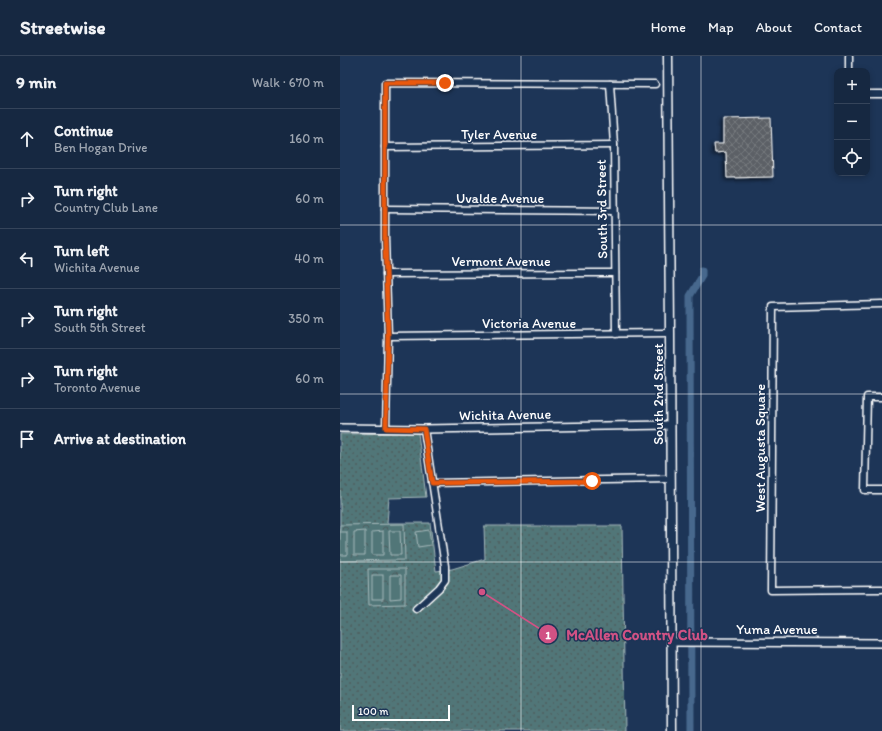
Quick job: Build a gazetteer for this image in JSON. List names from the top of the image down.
{
  "streets": {
    "main road": ["South 2nd Street"],
    "street": [
      "Tyler Avenue",
      "Uvalde Avenue",
      "South 3rd Street",
      "Vermont Avenue",
      "Victoria Avenue",
      "Wichita Avenue",
      "West Augusta Square",
      "Yuma Avenue"
    ]
  },
  "crossings": [
    ["Tyler Avenue", "South 3rd Street"],
    ["Uvalde Avenue", "South 3rd Street"],
    ["South 3rd Street", "Vermont Avenue"],
    ["South 3rd Street", "Victoria Avenue"],
    ["Victoria Avenue", "South 2nd Street"],
    ["South 2nd Street", "Wichita Avenue"],
    ["South 2nd Street", "Yuma Avenue"]
  ],
  "places": ["McAllen Country Club"],
  "scale_bar": "100 m",
  "page": {
    "header": "Streetwise",
    "nav": [
      "Home",
      "Map",
      "About",
      "Contact"
    ],
    "heading": ["9 min", "Walk · 670 m"],
    "map_buttons": ["+", "−"],
    "list": [
      ["Continue", "Ben Hogan Drive", "160 m"],
      ["Turn right", "Country Club Lane", "60 m"],
      ["Turn left", "Wichita Avenue", "40 m"],
      ["Turn right", "South 5th Street", "350 m"],
      ["Turn right", "Toronto Avenue", "60 m"],
      "Arrive at destination"
    ],
    "scale": "100 m"
  }
}
